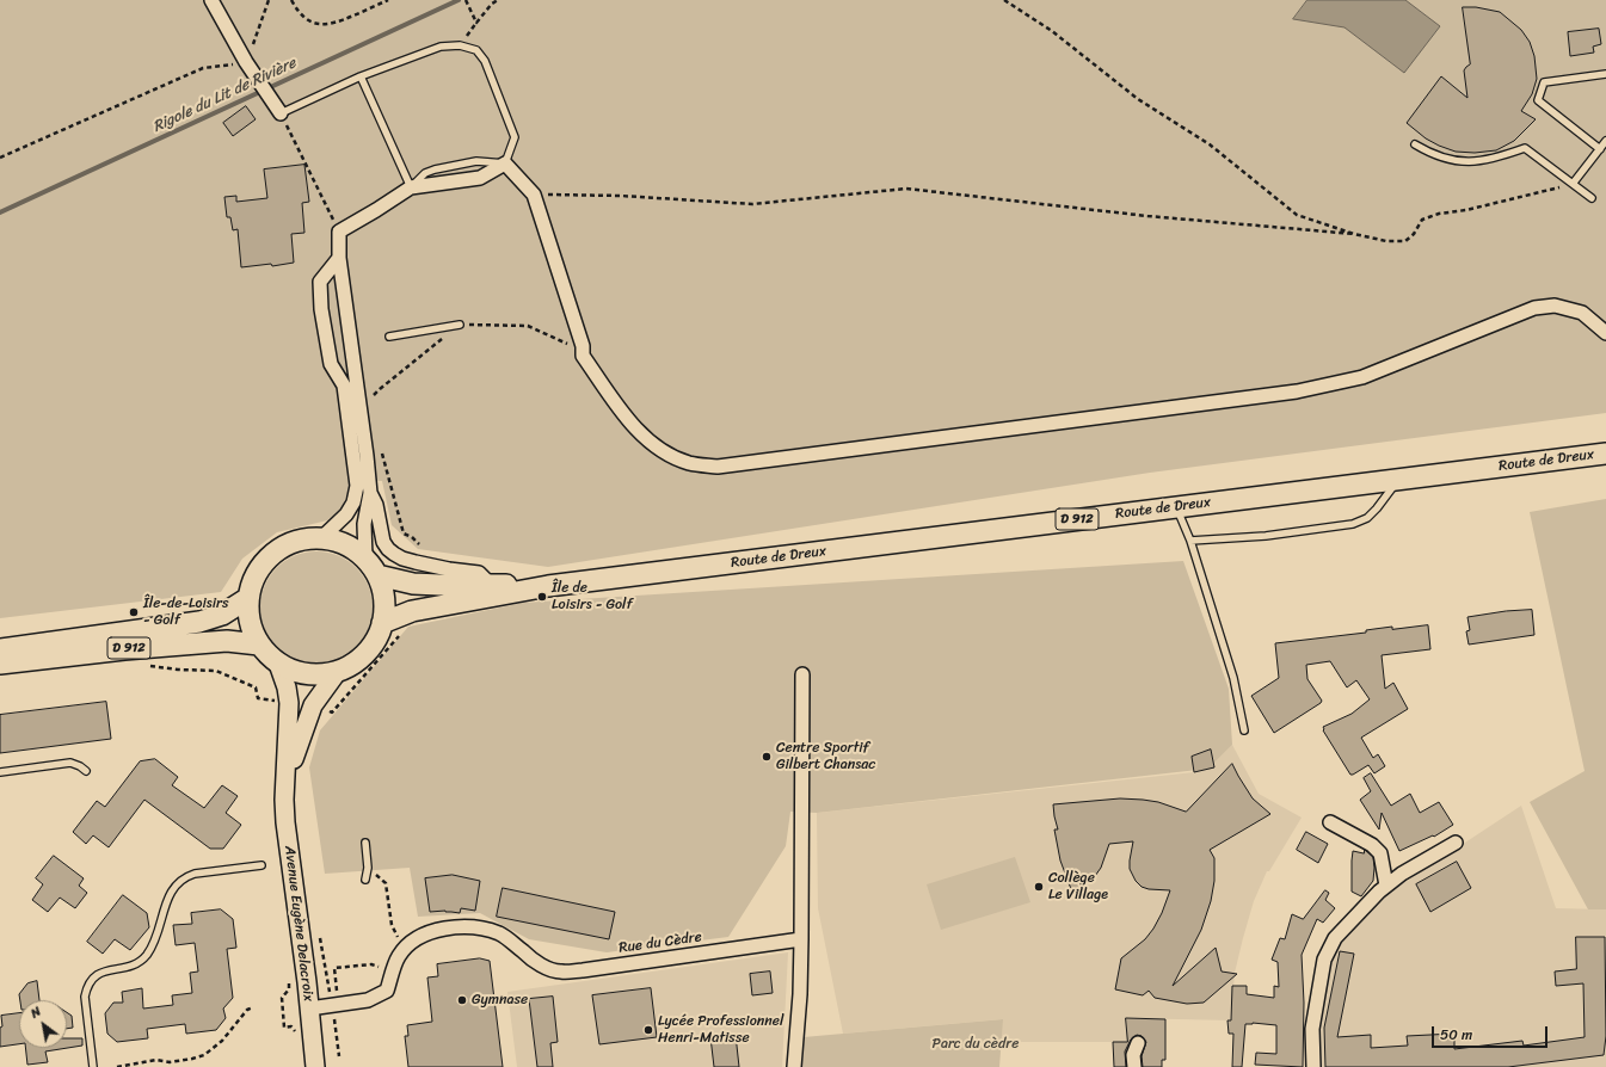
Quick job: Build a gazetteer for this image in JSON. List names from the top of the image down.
{
  "streets": {
    "main road": ["Route de Dreux", "D 912", "Avenue Eugène Delacroix"],
    "street": ["Rue du Cèdre"]
  },
  "crossings": [
    ["Route de Dreux", "D 912"],
    ["Route de Dreux", "Avenue Eugène Delacroix"],
    ["D 912", "Avenue Eugène Delacroix"],
    ["Avenue Eugène Delacroix", "Rue du Cèdre"]
  ],
  "water": ["Rigole du Lit de Rivière"],
  "parks": ["Parc du cèdre"],
  "places": [
    "Île de Loisirs - Golf",
    "Île-de-Loisirs - Golf",
    "Centre Sportif Gilbert Chansac",
    "Collège Le Village",
    "Gymnase",
    "Lycée Professionnel Henri-Matisse"
  ],
  "scale_bar": "50 m",
  "north": "top left"
}
